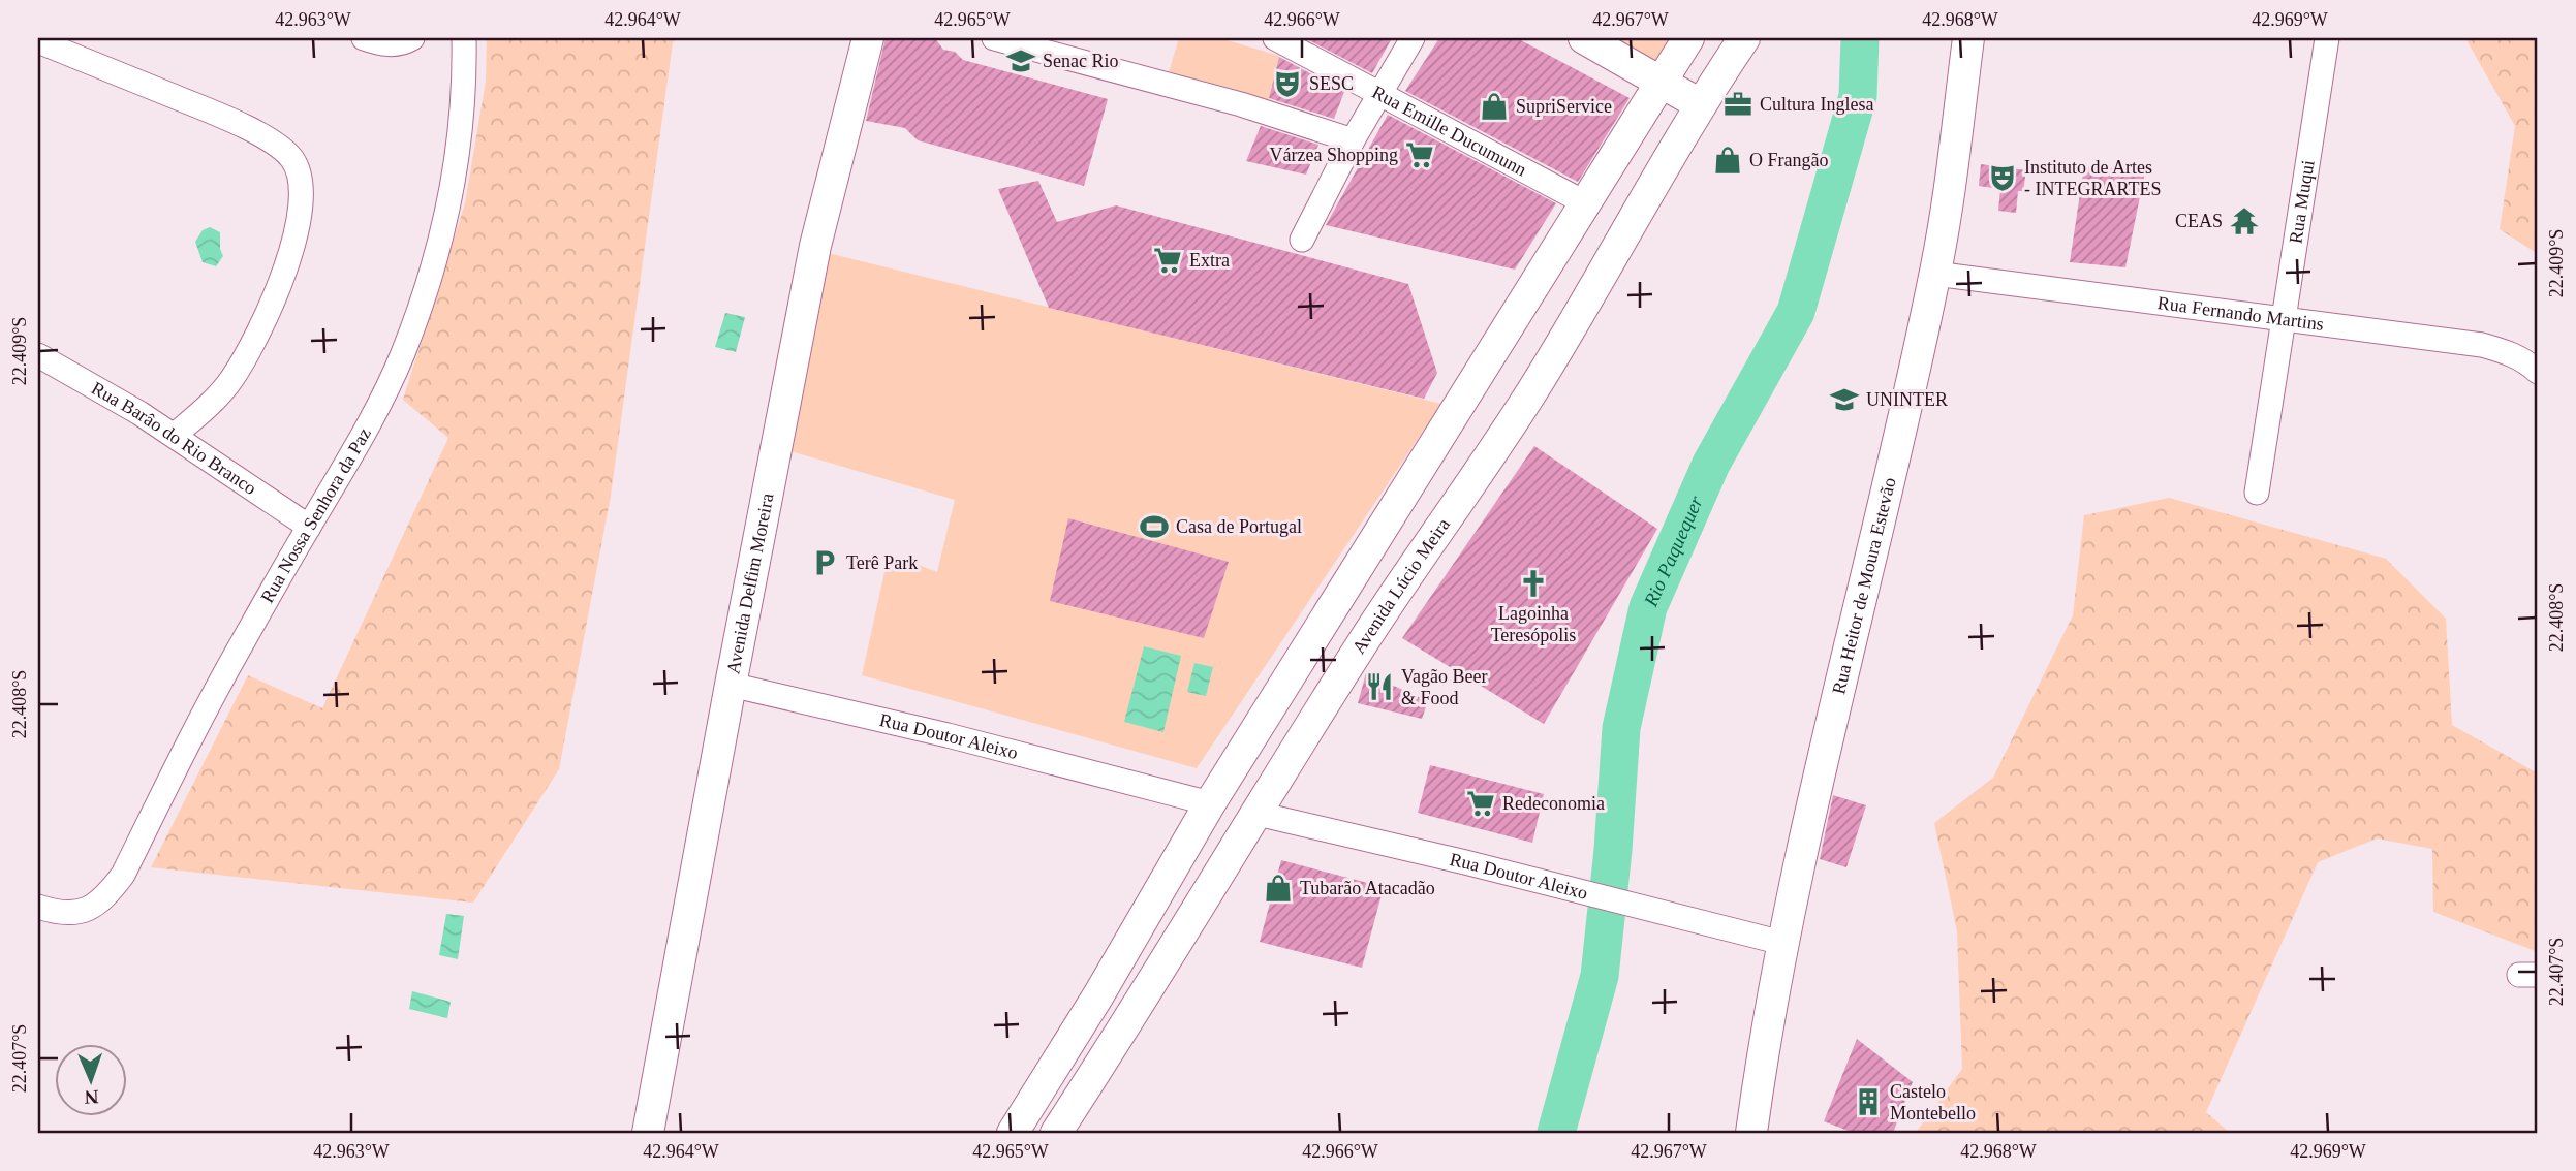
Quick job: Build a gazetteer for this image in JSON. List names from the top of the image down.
{
  "streets": {
    "main road": ["Avenida Delfim Moreira", "Avenida Lúcio Meira", "Rua Heitor de Moura Estevão"],
    "street": [
      "Rua Emille Ducumunn",
      "Rua Muqui",
      "Rua Fernando Martins",
      "Rua Barâo do Rio Branco",
      "Rua Nossa Senhora da Paz",
      "Rua Doutor Aleixo"
    ]
  },
  "crossings": [
    ["Rua Muqui", "Rua Fernando Martins"],
    ["Rua Fernando Martins", "Rua Heitor de Moura Estevão"],
    ["Rua Barâo do Rio Branco", "Rua Nossa Senhora da Paz"],
    ["Avenida Delfim Moreira", "Rua Doutor Aleixo"],
    ["Avenida Lúcio Meira", "Rua Doutor Aleixo"],
    ["Rua Heitor de Moura Estevão", "Rua Doutor Aleixo"]
  ],
  "water": ["Rio Paquequer"],
  "places": {
    "school or university": ["Senac Rio", "UNINTER"],
    "theatre": ["SESC", "Instituto de Artes - INTEGRARTES"],
    "office": ["Cultura Inglesa"],
    "shop": ["SupriService", "O Frangão", "Tubarão Atacadão"],
    "supermarket": ["Várzea Shopping", "Extra", "Redeconomia"],
    "temple": ["CEAS"],
    "sports": ["Casa de Portugal"],
    "parking": ["Terê Park"],
    "church": ["Lagoinha Teresópolis"],
    "restaurant": ["Vagão Beer & Food"],
    "building": ["Castelo Montebello"]
  },
  "north": "bottom",
  "coordinates": [
    "42.963°W",
    "42.964°W",
    "42.965°W",
    "42.966°W",
    "42.967°W",
    "42.968°W",
    "42.969°W",
    "22.409°S",
    "22.408°S",
    "22.407°S"
  ]
}
